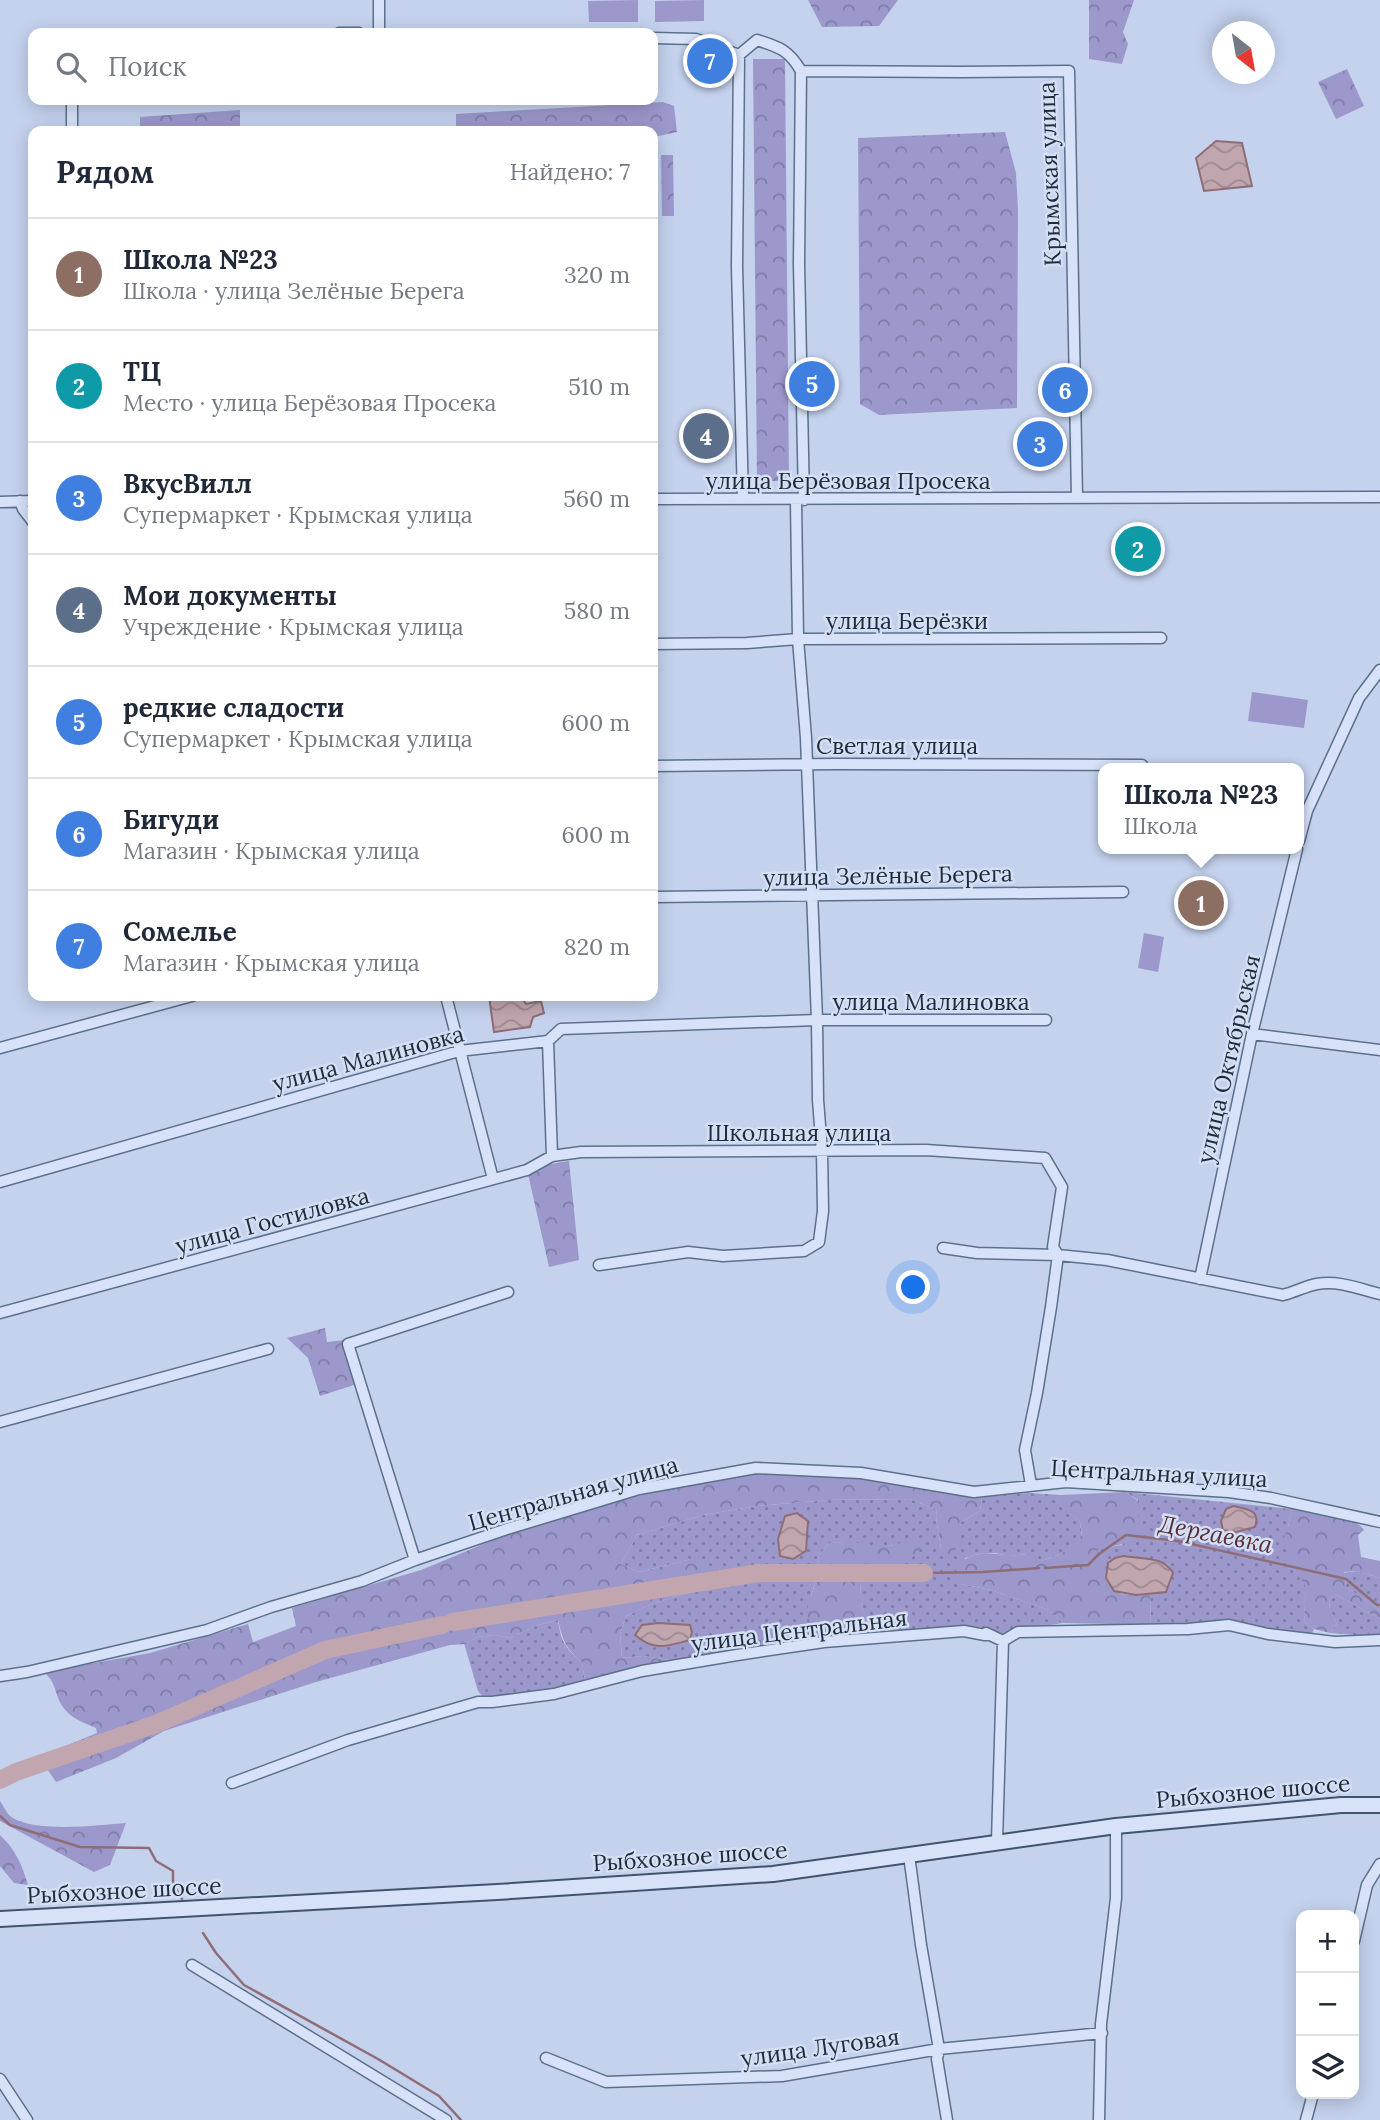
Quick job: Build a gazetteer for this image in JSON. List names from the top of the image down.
{
  "streets": {
    "main road": ["Рыбхозное шоссе"],
    "street": [
      "Крымская улица",
      "улица Берёзовая Просека",
      "улица Берёзки",
      "Светлая улица",
      "улица Зелёные Берега",
      "улица Малиновка",
      "улица Октябрьская",
      "Школьная улица",
      "улица Гостиловка",
      "Центральная улица",
      "улица Центральная",
      "улица Луговая"
    ]
  },
  "crossings": [
    ["Крымская улица", "улица Берёзовая Просека"],
    ["Школьная улица", "улица Гостиловка"]
  ],
  "water": ["Дергаевка"],
  "north": "bottom right",
  "page": {
    "search": "Поиск",
    "pins": [
      "7",
      "5",
      "6",
      "4",
      "3",
      "2",
      "1"
    ],
    "heading": ["Рядом", "Найдено: 7"],
    "list": [
      {
        "mark": "1",
        "name": "Школа №23",
        "note": "Школа · улица Зелёные Берега",
        "value": "320 m"
      },
      {
        "mark": "2",
        "name": "ТЦ",
        "note": "Место · улица Берёзовая Просека",
        "value": "510 m"
      },
      {
        "mark": "3",
        "name": "ВкусВилл",
        "note": "Супермаркет · Крымская улица",
        "value": "560 m"
      },
      {
        "mark": "4",
        "name": "Мои документы",
        "note": "Учреждение · Крымская улица",
        "value": "580 m"
      },
      {
        "mark": "5",
        "name": "редкие сладости",
        "note": "Супермаркет · Крымская улица",
        "value": "600 m"
      },
      {
        "mark": "6",
        "name": "Бигуди",
        "note": "Магазин · Крымская улица",
        "value": "600 m"
      },
      {
        "mark": "7",
        "name": "Сомелье",
        "note": "Магазин · Крымская улица",
        "value": "820 m"
      }
    ],
    "popup": ["Школа №23", "Школа"],
    "map_buttons": ["+", "−"]
  }
}
